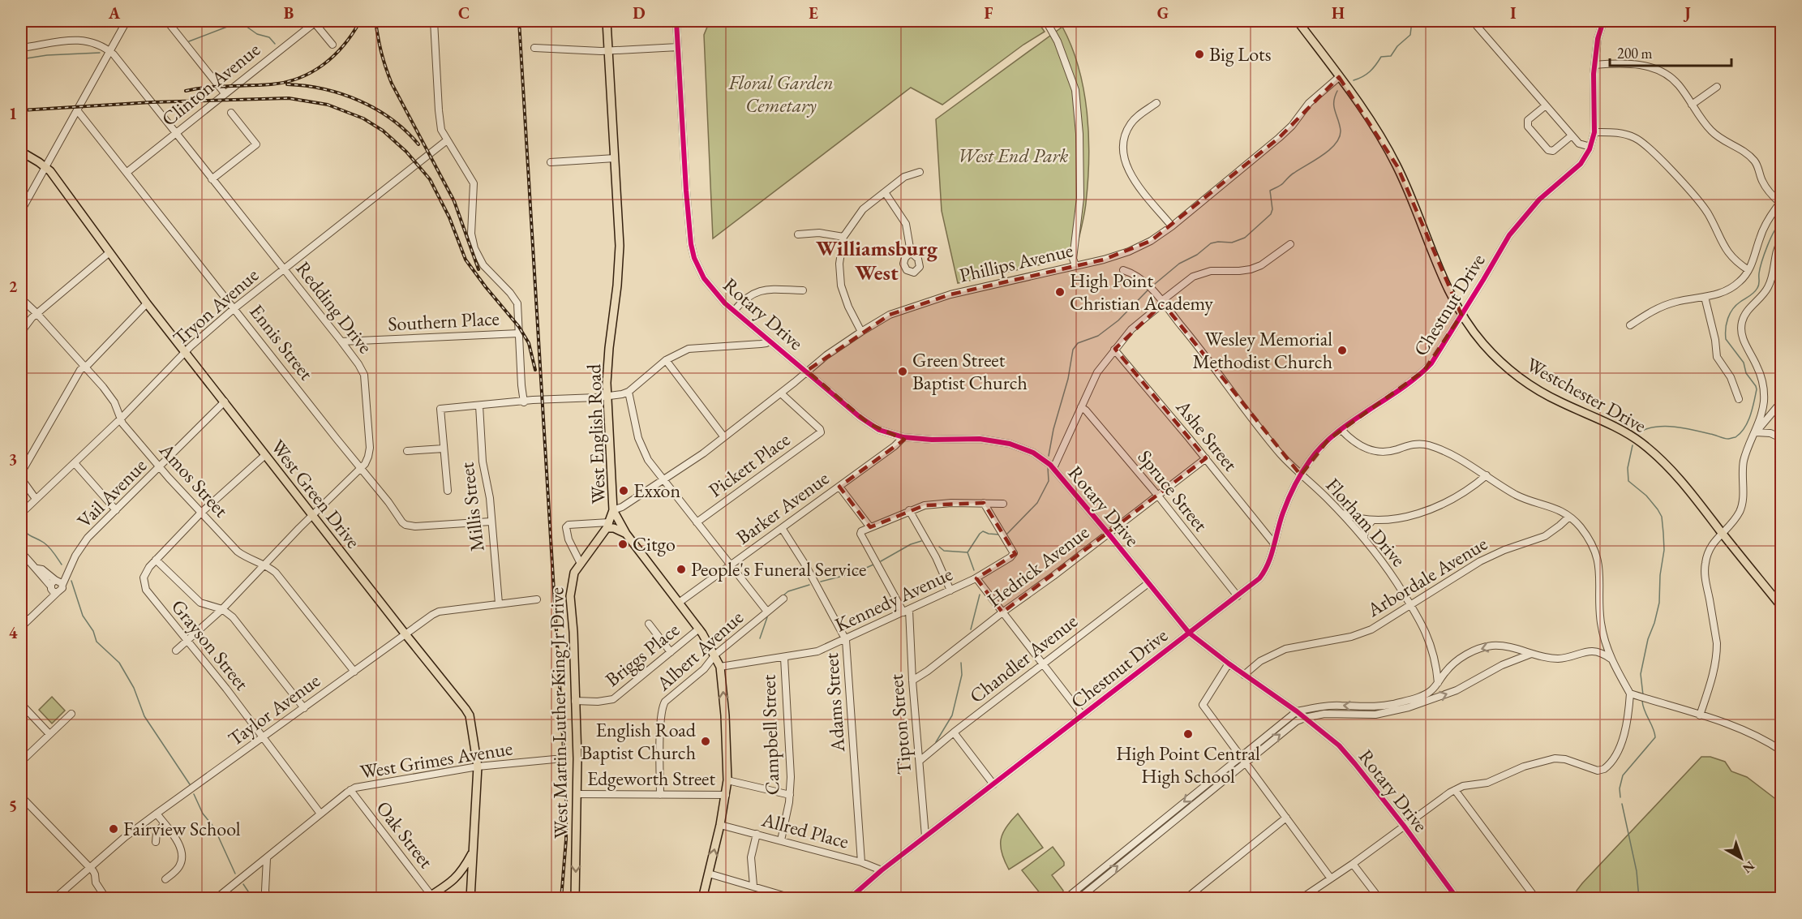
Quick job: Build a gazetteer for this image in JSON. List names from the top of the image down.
{
  "streets": {
    "main road": [
      "Westchester Drive",
      "West English Road",
      "West Green Drive",
      "West Martin Luther King Jr Drive"
    ],
    "street": [
      "Clinton Avenue",
      "Phillips Avenue",
      "Chestnut Drive",
      "Tryon Avenue",
      "Redding Drive",
      "Rotary Drive",
      "Southern Place",
      "Ennis Street",
      "Ashe Street",
      "Pickett Place",
      "Amos Street",
      "Spruce Street",
      "Vail Avenue",
      "Millis Street",
      "Barker Avenue",
      "Florham Drive",
      "Hedrick Avenue",
      "Arbordale Avenue",
      "Kennedy Avenue",
      "Grayson Street",
      "Albert Avenue",
      "Briggs Place",
      "Chandler Avenue",
      "Adams Street",
      "Taylor Avenue",
      "Tipton Street",
      "Campbell Street",
      "West Grimes Avenue",
      "Edgeworth Street",
      "Allred Place",
      "Oak Street"
    ]
  },
  "crossings": [
    ["Clinton Avenue", "Redding Drive"],
    ["Clinton Avenue", "Ennis Street"],
    ["Phillips Avenue", "Rotary Drive"],
    ["Phillips Avenue", "Westchester Drive"],
    ["Phillips Avenue", "West English Road"],
    ["Phillips Avenue", "Pickett Place"],
    ["Phillips Avenue", "West Martin Luther King Jr Drive"],
    ["Chestnut Drive", "Rotary Drive"],
    ["Chestnut Drive", "Westchester Drive"],
    ["Chestnut Drive", "Ashe Street"],
    ["Chestnut Drive", "Spruce Street"],
    ["Chestnut Drive", "Florham Drive"],
    ["Chestnut Drive", "Tipton Street"],
    ["Chestnut Drive", "Allred Place"],
    ["Tryon Avenue", "Redding Drive"],
    ["Tryon Avenue", "Ennis Street"],
    ["Tryon Avenue", "Amos Street"],
    ["Tryon Avenue", "West Green Drive"],
    ["Redding Drive", "Southern Place"],
    ["Redding Drive", "Ennis Street"],
    ["Redding Drive", "Amos Street"],
    ["Redding Drive", "West Green Drive"],
    ["Redding Drive", "Grayson Street"],
    ["Rotary Drive", "Barker Avenue"],
    ["Rotary Drive", "Hedrick Avenue"],
    ["Rotary Drive", "Arbordale Avenue"],
    ["Rotary Drive", "Chandler Avenue"],
    ["Ennis Street", "Millis Street"],
    ["West English Road", "Barker Avenue"],
    ["West English Road", "Kennedy Avenue"],
    ["West English Road", "Albert Avenue"],
    ["West English Road", "Briggs Place"],
    ["West English Road", "West Martin Luther King Jr Drive"],
    ["West English Road", "Edgeworth Street"],
    ["West English Road", "Allred Place"],
    ["Ashe Street", "Hedrick Avenue"],
    ["Amos Street", "Vail Avenue"],
    ["Amos Street", "Taylor Avenue"],
    ["Spruce Street", "Hedrick Avenue"],
    ["Vail Avenue", "West Green Drive"],
    ["West Green Drive", "Taylor Avenue"],
    ["West Green Drive", "West Grimes Avenue"],
    ["Millis Street", "Taylor Avenue"],
    ["Barker Avenue", "Adams Street"],
    ["Florham Drive", "Arbordale Avenue"],
    ["Hedrick Avenue", "Tipton Street"],
    ["Kennedy Avenue", "Adams Street"],
    ["Kennedy Avenue", "Tipton Street"],
    ["Kennedy Avenue", "Campbell Street"],
    ["Grayson Street", "Taylor Avenue"],
    ["Grayson Street", "West Grimes Avenue"],
    ["Albert Avenue", "Edgeworth Street"],
    ["Briggs Place", "West Martin Luther King Jr Drive"],
    ["Chandler Avenue", "Tipton Street"],
    ["Adams Street", "Allred Place"],
    ["West Martin Luther King Jr Drive", "Edgeworth Street"],
    ["Campbell Street", "Edgeworth Street"],
    ["Campbell Street", "Allred Place"],
    ["West Grimes Avenue", "Oak Street"]
  ],
  "districts": ["Williamsburg West"],
  "parks": ["Floral Garden Cemetary", "West End Park"],
  "places": [
    "Big Lots",
    "High Point Christian Academy",
    "Wesley Memorial Methodist Church",
    "Green Street Baptist Church",
    "Exxon",
    "Citgo",
    "People's Funeral Service",
    "High Point Central High School",
    "English Road Baptist Church",
    "Fairview School"
  ],
  "scale_bar": "200 m",
  "north": "bottom right",
  "grid": {
    "columns": [
      "A",
      "B",
      "C",
      "D",
      "E",
      "F",
      "G",
      "H",
      "I",
      "J"
    ],
    "rows": [
      "1",
      "2",
      "3",
      "4",
      "5"
    ]
  }
}
